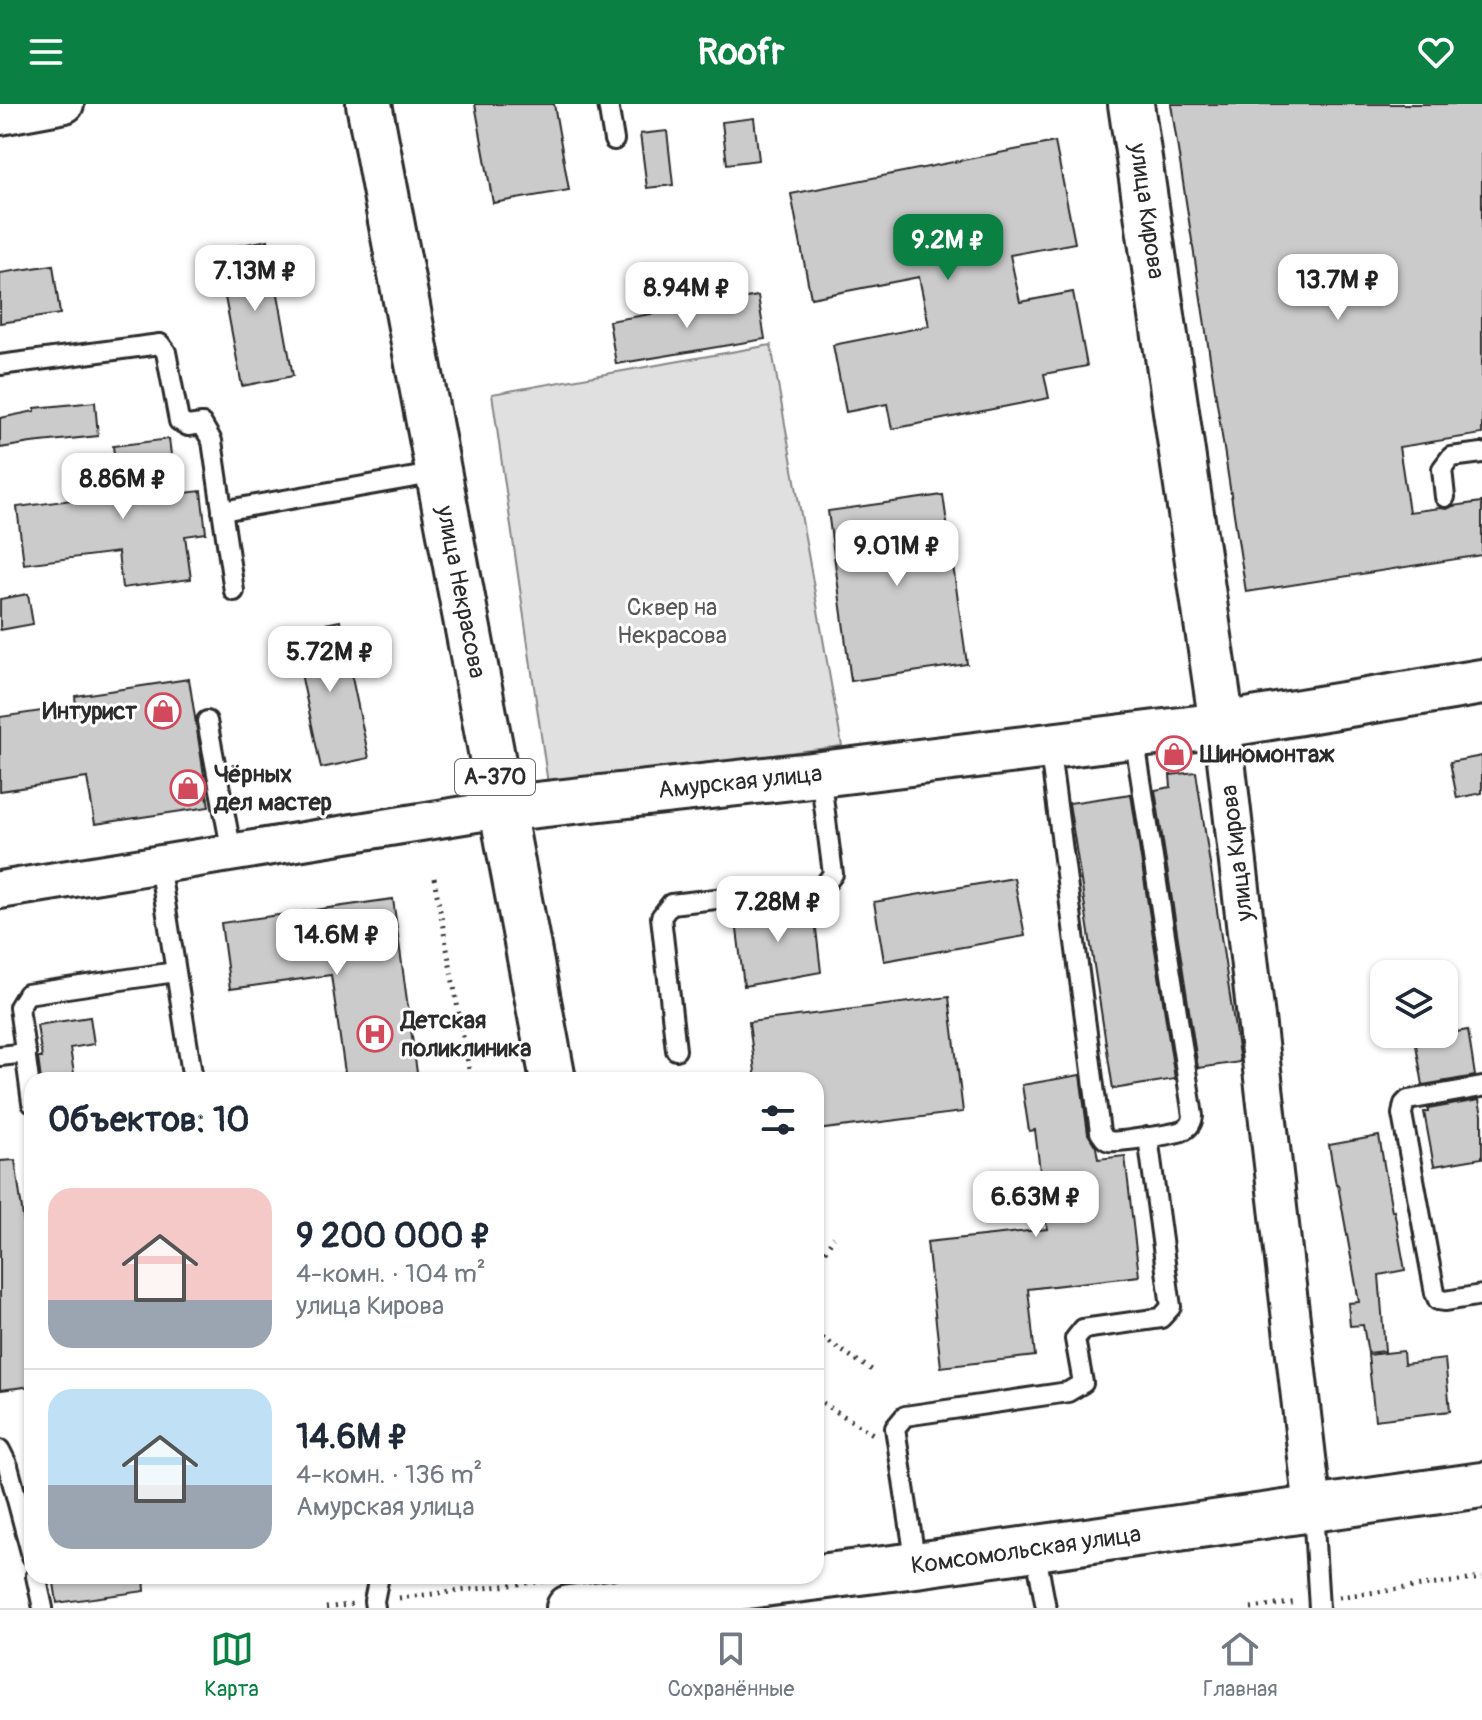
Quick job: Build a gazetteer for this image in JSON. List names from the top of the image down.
{
  "streets": {
    "main road": [
      "улица Кирова",
      "улица Некрасова",
      "А-370",
      "Амурская улица",
      "Комсомольская улица"
    ]
  },
  "crossings": [
    ["улица Кирова", "Амурская улица"],
    ["улица Кирова", "Комсомольская улица"],
    ["улица Некрасова", "Амурская улица"]
  ],
  "parks": ["Сквер на Некрасова"],
  "places": {
    "shop": ["Интурист", "Шиномонтаж", "Чёрных дел мастер"],
    "hospital": ["Детская поликлиника"]
  },
  "page": {
    "header": "Roofr",
    "price": [
      "9.2M ₽",
      "7.13M ₽",
      "13.7M ₽",
      "8.94M ₽",
      "8.86M ₽",
      "9.01M ₽",
      "5.72M ₽",
      "7.28M ₽",
      "14.6M ₽",
      "6.63M ₽"
    ],
    "heading": "Объектов: 10",
    "list": [
      {
        "name": "9 200 000 ₽",
        "note": "4-комн. · 104 m² · улица Кирова"
      },
      {
        "name": "14.6M ₽",
        "note": "4-комн. · 136 m² · Амурская улица"
      }
    ],
    "tabs": ["Карта", "Сохранённые", "Главная"]
  }
}
